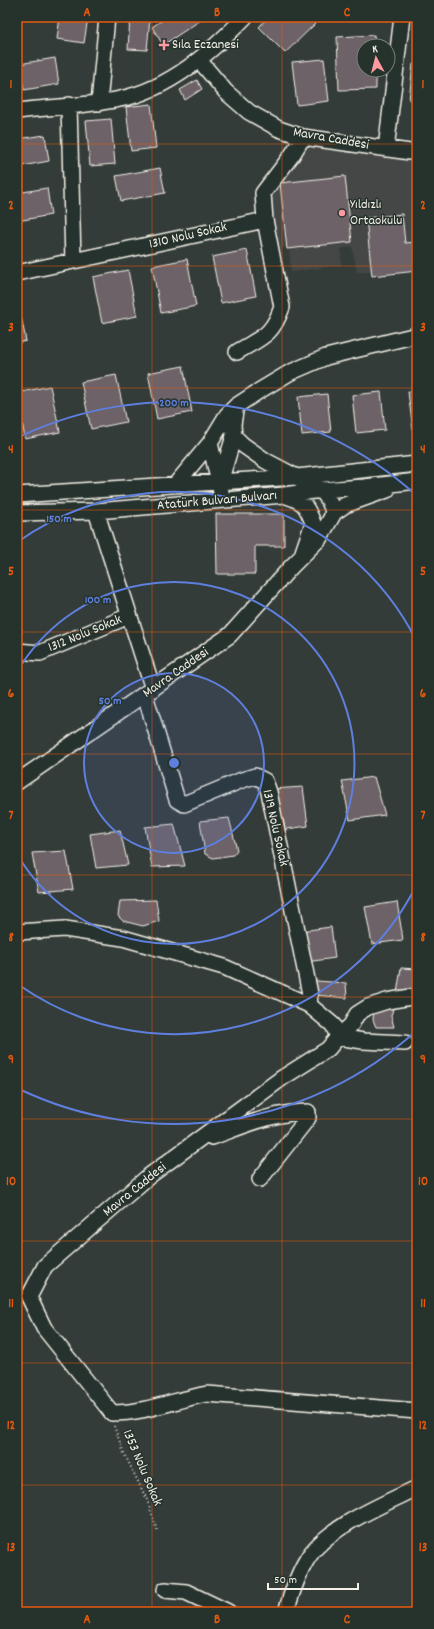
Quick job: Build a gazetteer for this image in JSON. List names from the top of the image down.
{
  "streets": {
    "street": [
      "Mavra Caddesi",
      "1310 Nolu Sokak",
      "Atatürk Bulvarı Bulvarı",
      "1312 Nolu Sokak",
      "1319 Nolu Sokak"
    ],
    "path": ["1353 Nolu Sokak"]
  },
  "crossings": [
    ["Mavra Caddesi", "Atatürk Bulvarı Bulvarı"],
    ["Mavra Caddesi", "1319 Nolu Sokak"],
    ["Mavra Caddesi", "1353 Nolu Sokak"]
  ],
  "places": {
    "health": ["Sıla Eczanesi"],
    "other": ["Yıldızlı Ortaokulu"]
  },
  "scale_bar": "50 m",
  "north": "top",
  "grid": {
    "columns": ["A", "B", "C"],
    "rows": [
      "1",
      "2",
      "3",
      "4",
      "5",
      "6",
      "7",
      "8",
      "9",
      "10",
      "11",
      "12",
      "13"
    ]
  },
  "rings": [
    "200 m",
    "150 m",
    "100 m",
    "50 m"
  ]
}
